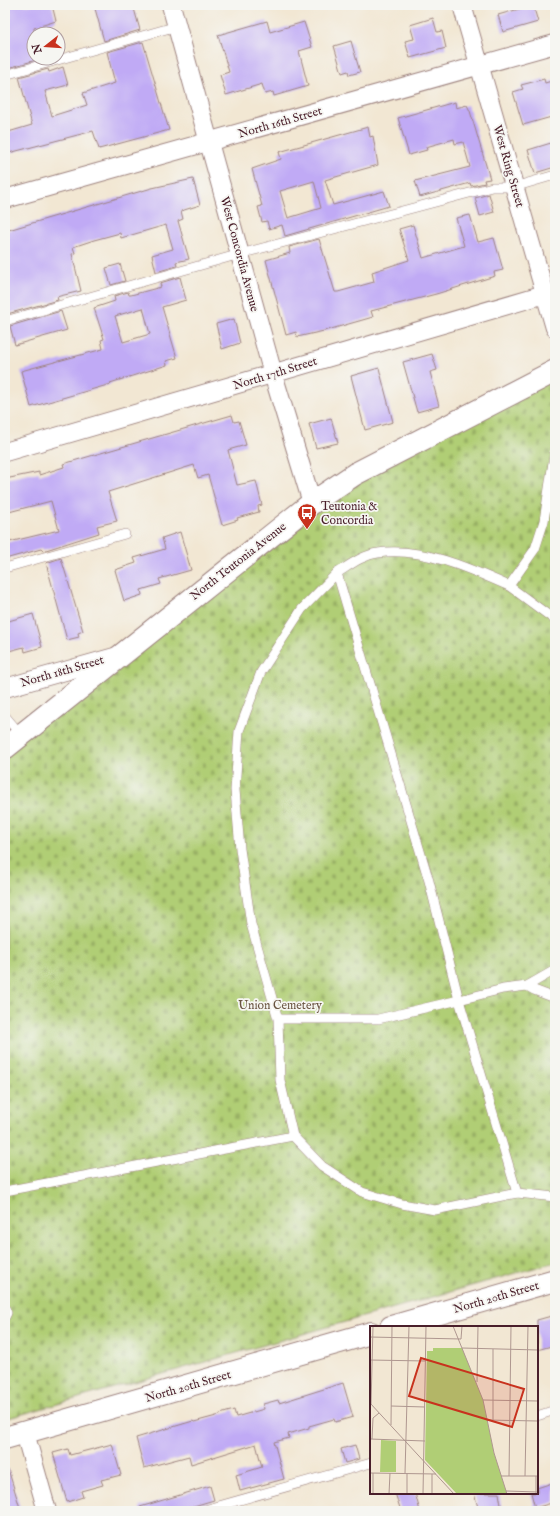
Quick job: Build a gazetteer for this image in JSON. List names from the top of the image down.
{
  "streets": {
    "main road": ["North Teutonia Avenue", "North 20th Street"],
    "street": [
      "North 16th Street",
      "West Ring Street",
      "West Concordia Avenue",
      "North 17th Street",
      "North 18th Street"
    ]
  },
  "crossings": [
    ["North 16th Street", "West Ring Street"],
    ["North 16th Street", "West Concordia Avenue"],
    ["West Ring Street", "North 17th Street"],
    ["West Concordia Avenue", "North 17th Street"],
    ["West Concordia Avenue", "North Teutonia Avenue"],
    ["North Teutonia Avenue", "North 18th Street"]
  ],
  "parks": ["Union Cemetery"],
  "places": {
    "bus stop": ["Teutonia & Concordia"]
  },
  "north": "left"
}
